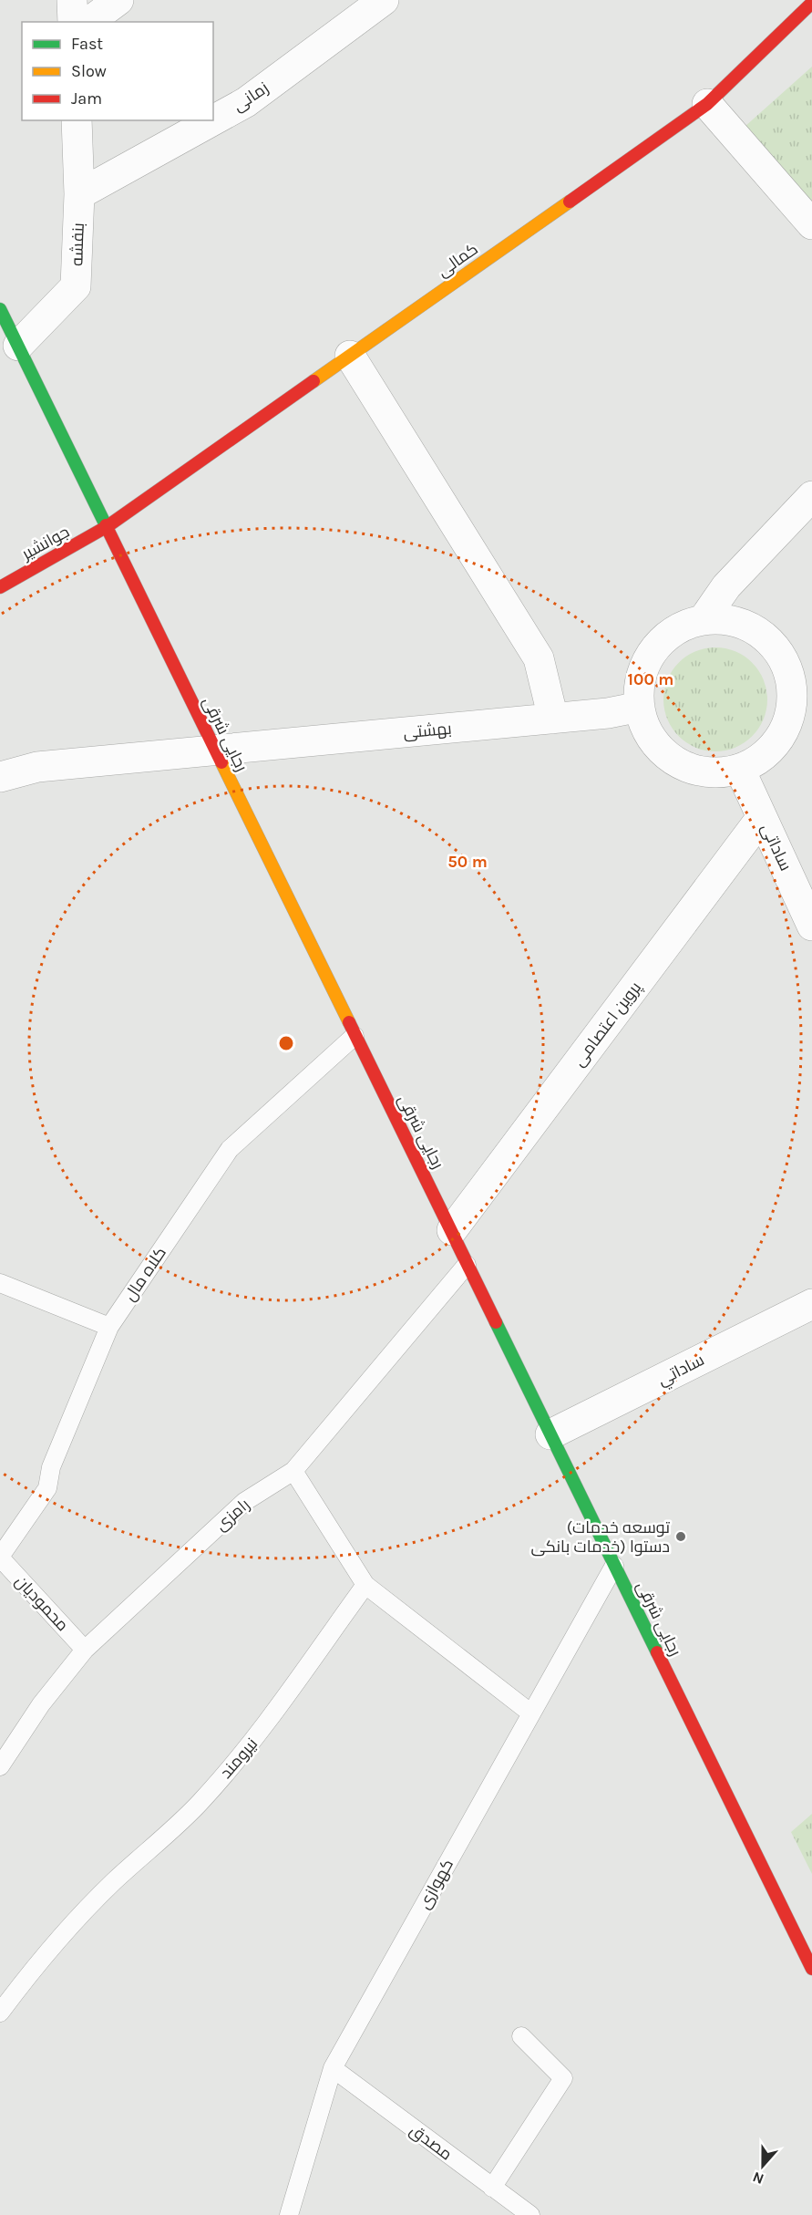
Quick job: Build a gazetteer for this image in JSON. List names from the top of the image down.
{
  "streets": {
    "street": [
      "زمانی",
      "بنفشه",
      "کمالی",
      "جوانشیر",
      "بهشتی",
      "رجایی شرقی",
      "ساداتی",
      "پروین اعتصامی",
      "ساداتي"
    ],
    "lane": [
      "کلاه مال",
      "رامزی",
      "محمودیان",
      "نیرومند",
      "کهوازی",
      "مصدق"
    ]
  },
  "crossings": [
    ["زمانی", "بنفشه"],
    ["بنفشه", "رجایی شرقی"],
    ["کمالی", "جوانشیر"],
    ["کمالی", "رجایی شرقی"],
    ["جوانشیر", "رجایی شرقی"],
    ["بهشتی", "رجایی شرقی"],
    ["بهشتی", "ساداتی"],
    ["رجایی شرقی", "پروین اعتصامی"],
    ["رجایی شرقی", "کلاه مال"],
    ["رجایی شرقی", "ساداتي"],
    ["رجایی شرقی", "رامزی"],
    ["رجایی شرقی", "کهوازی"],
    ["ساداتی", "پروین اعتصامی"],
    ["کلاه مال", "محمودیان"],
    ["رامزی", "محمودیان"],
    ["کهوازی", "مصدق"]
  ],
  "places": ["(توسعه خدمات دستوا (خدمات بانکی"],
  "legend": ["Fast", "Slow", "Jam"],
  "north": "bottom",
  "rings": ["100 m", "50 m"]
}
